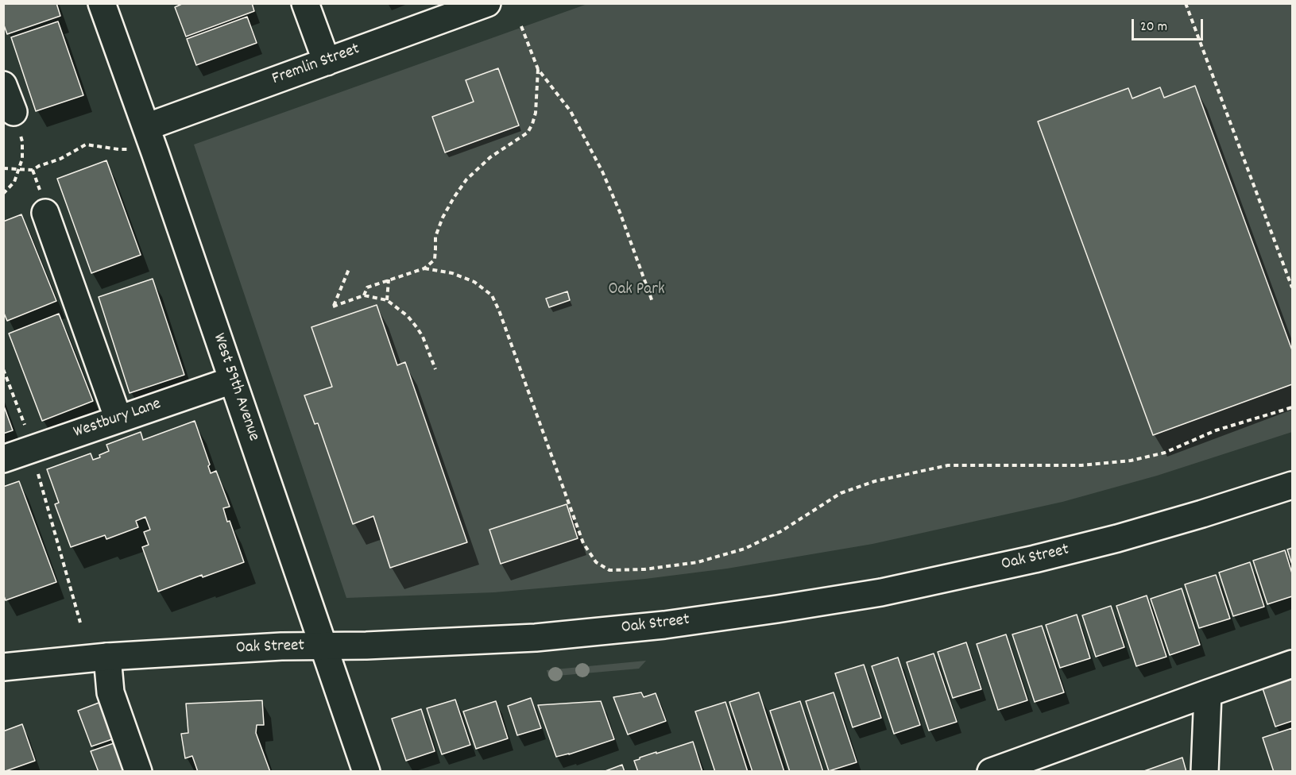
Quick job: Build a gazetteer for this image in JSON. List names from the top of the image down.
{
  "streets": {
    "street": [
      "Fremlin Street",
      "West 59th Avenue",
      "Westbury Lane",
      "Oak Street"
    ]
  },
  "crossings": [
    ["Fremlin Street", "West 59th Avenue"],
    ["West 59th Avenue", "Westbury Lane"],
    ["West 59th Avenue", "Oak Street"]
  ],
  "parks": ["Oak Park"],
  "scale_bar": "20 m"
}
